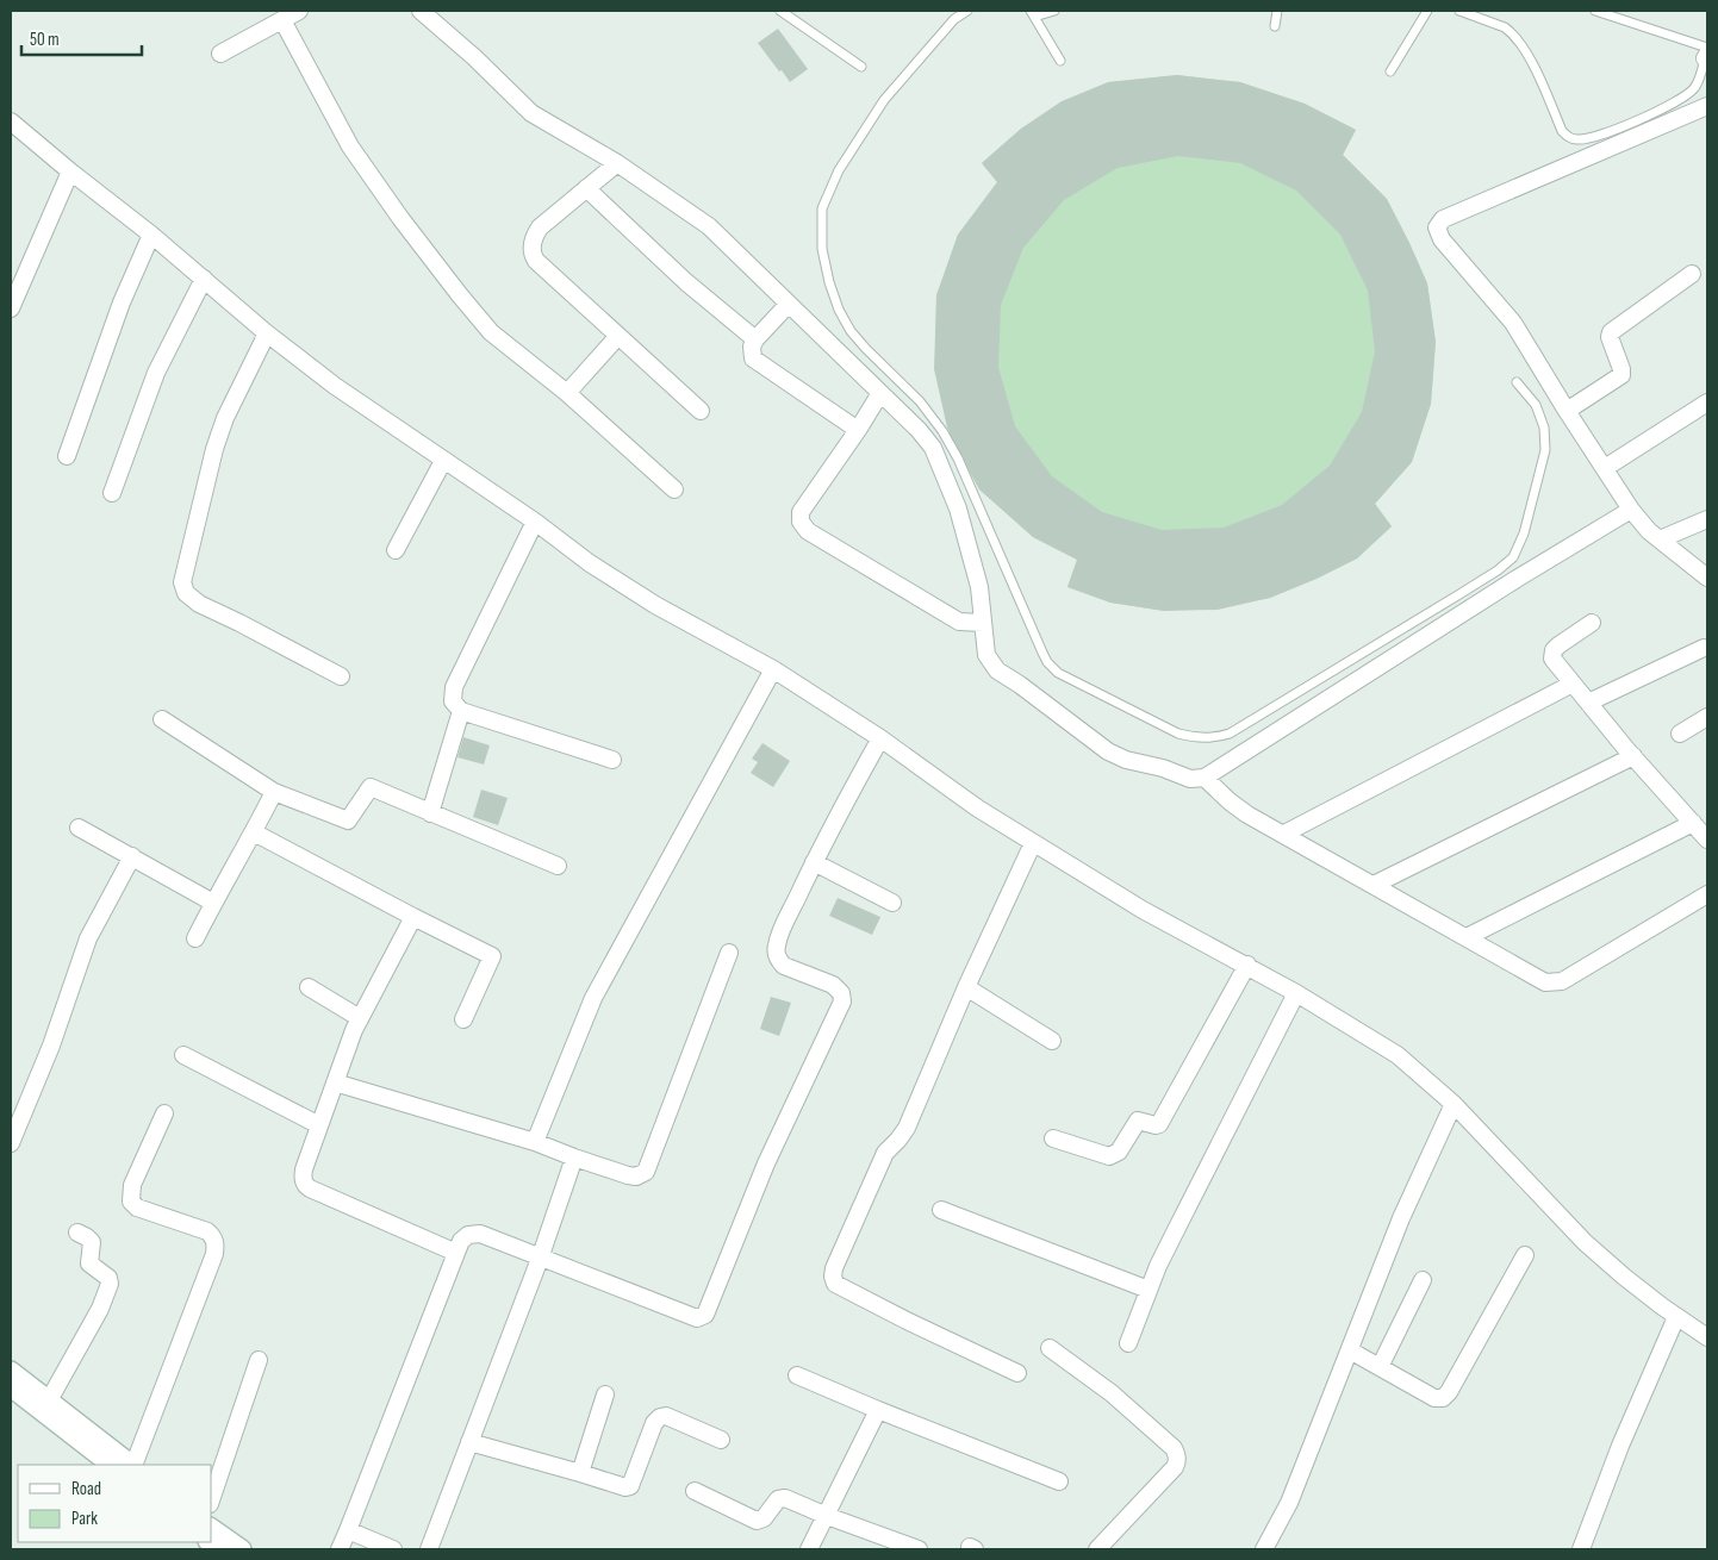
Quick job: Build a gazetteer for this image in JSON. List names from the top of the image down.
{
  "legend": ["Road", "Park"],
  "scale_bar": "50 m"
}
